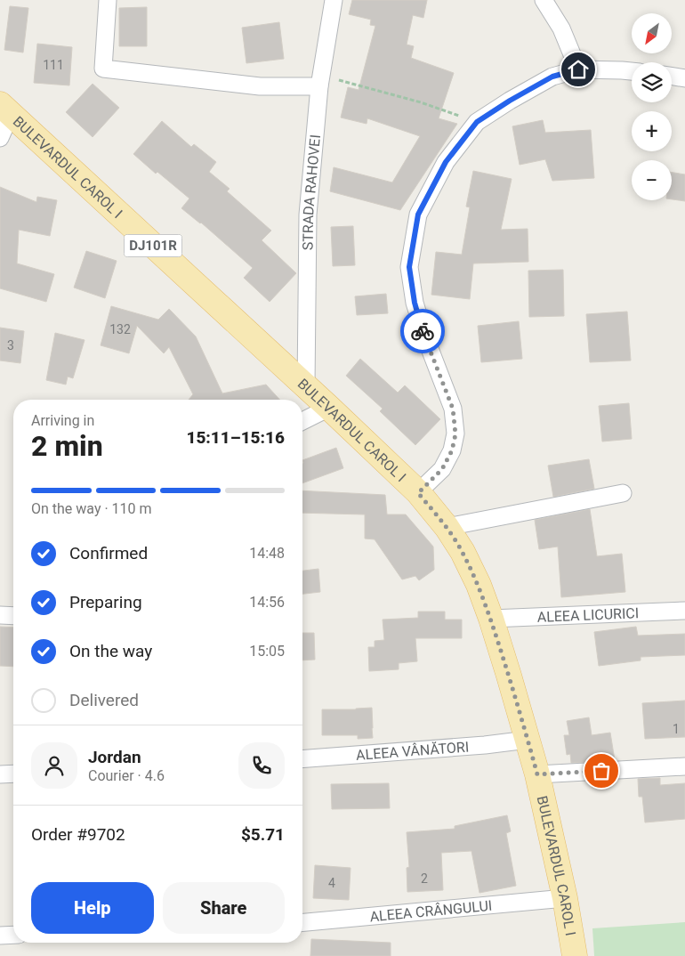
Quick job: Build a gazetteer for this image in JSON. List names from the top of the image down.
{
  "streets": {
    "main road": ["BULEVARDUL CAROL I", "DJ101R"],
    "street": [
      "STRADA RAHOVEI",
      "ALEEA LICURICI",
      "ALEEA VÂNĂTORI",
      "ALEEA CRÂNGULUI"
    ]
  },
  "crossings": [
    ["BULEVARDUL CAROL I", "STRADA RAHOVEI"],
    ["BULEVARDUL CAROL I", "ALEEA LICURICI"],
    ["BULEVARDUL CAROL I", "ALEEA VÂNĂTORI"],
    ["BULEVARDUL CAROL I", "ALEEA CRÂNGULUI"]
  ],
  "house_numbers": [
    "111",
    "132",
    "3",
    "1",
    "2",
    "4"
  ],
  "north": "bottom left",
  "page": {
    "map_buttons": ["+", "−"],
    "heading": ["2 min", "Arriving in", "15:11–15:16"],
    "panel": [
      "Jordan",
      "Courier · 4.6",
      "Order #9702",
      "$5.71"
    ],
    "bar": "On the way · 110 m",
    "list": [
      ["Confirmed", "14:48"],
      ["Preparing", "14:56"],
      ["On the way", "15:05"],
      "Delivered"
    ],
    "buttons": ["Help", "Share"]
  }
}
